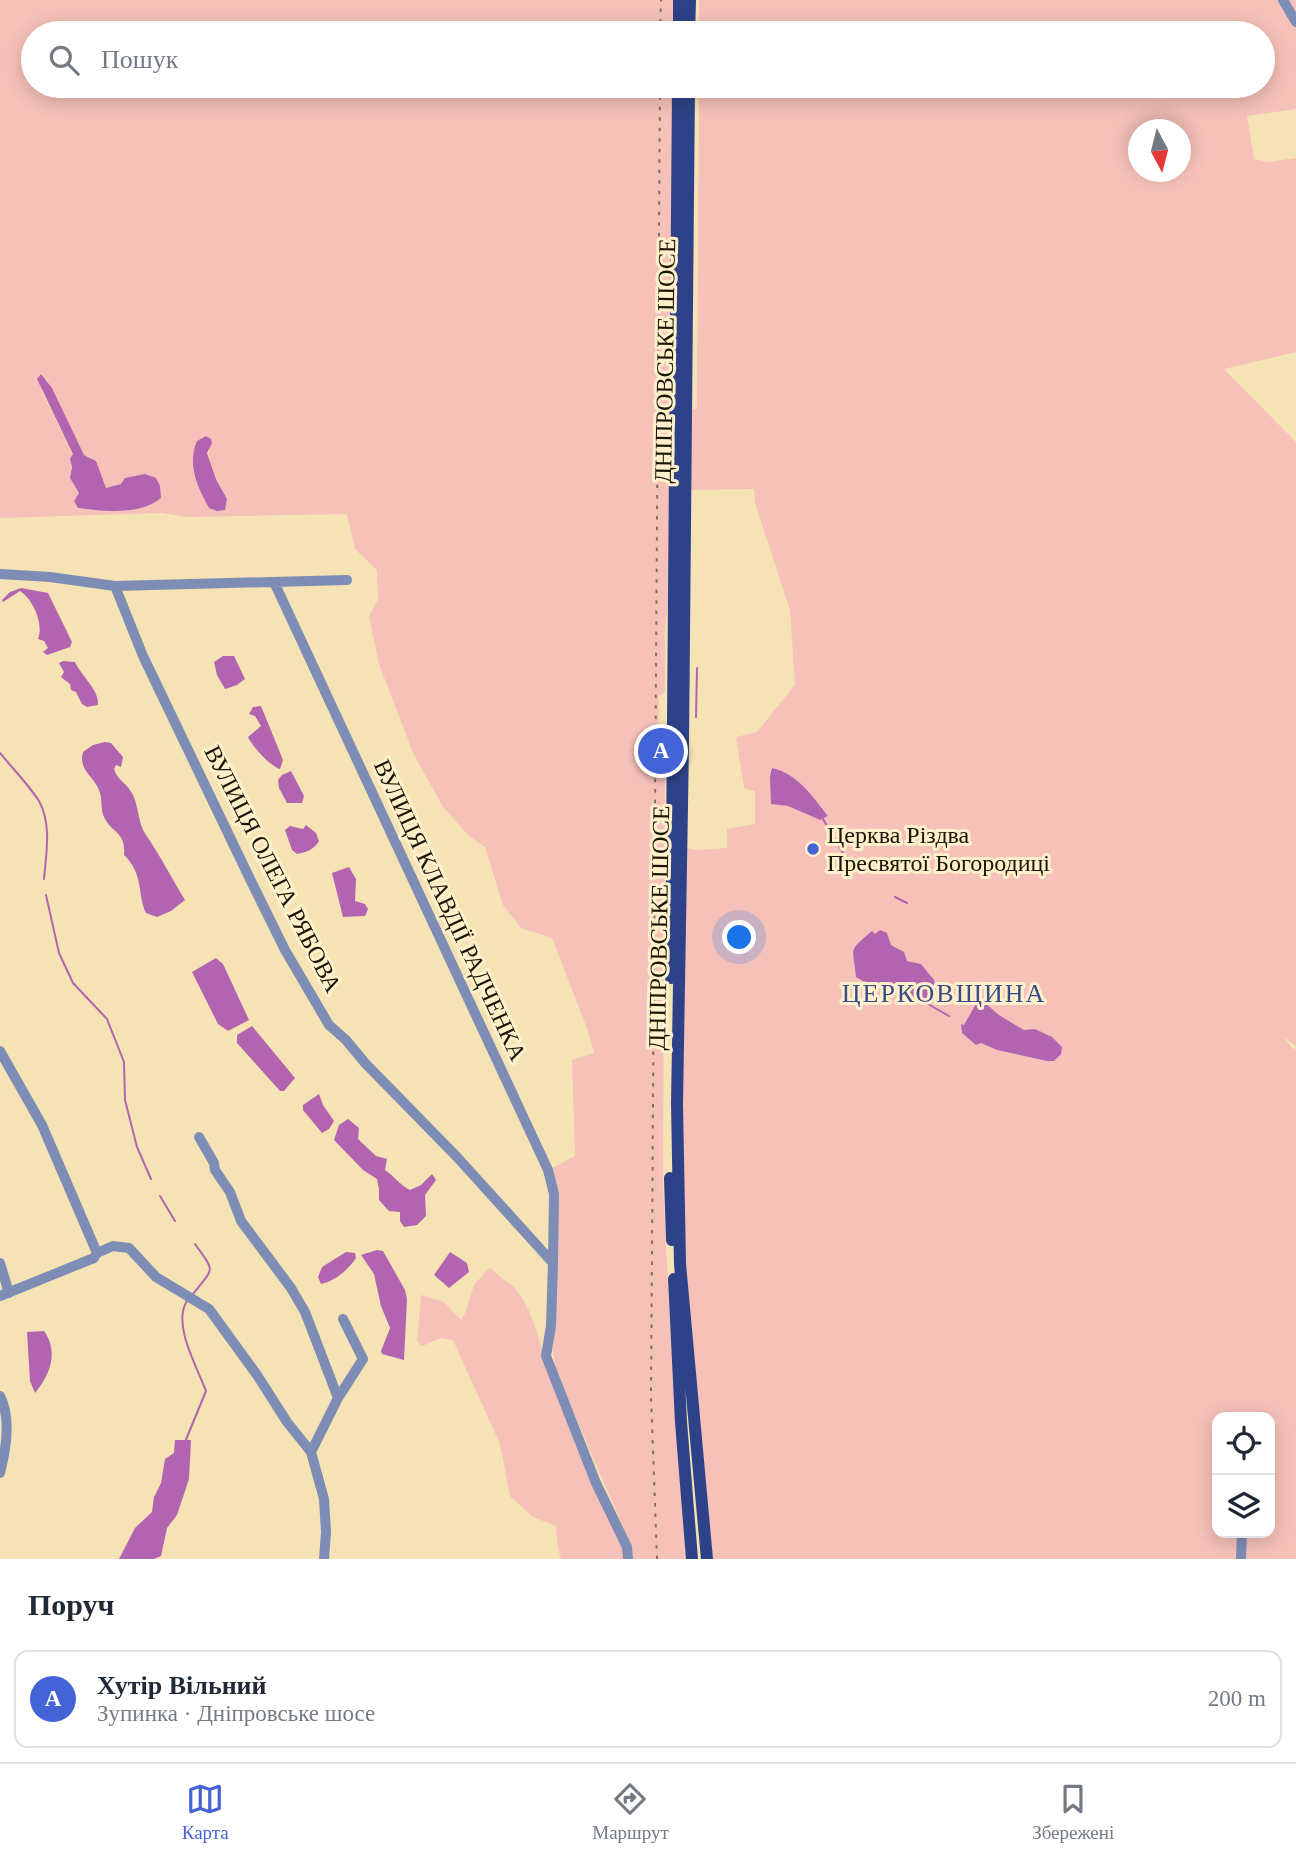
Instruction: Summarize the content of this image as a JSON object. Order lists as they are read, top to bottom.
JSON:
{
  "streets": {
    "main road": ["ДНІПРОВСЬКЕ ШОСЕ"],
    "street": ["ВУЛИЦЯ ОЛЕГА РЯБОВА", "ВУЛИЦЯ КЛАВДІЇ РАДЧЕНКА"]
  },
  "crossings": [
    ["ВУЛИЦЯ ОЛЕГА РЯБОВА", "ВУЛИЦЯ КЛАВДІЇ РАДЧЕНКА"]
  ],
  "districts": ["ЦЕРКОВЩИНА"],
  "places": ["Церква Різдва Пресвятої Богородиці"],
  "north": "bottom",
  "page": {
    "search": "Пошук",
    "pins": "A",
    "heading": "Поруч",
    "list": [
      {
        "mark": "A",
        "name": "Хутір Вільний",
        "note": "Зупинка · Дніпровське шосе",
        "value": "200 m"
      }
    ],
    "nav": ["Карта", "Маршрут", "Збережені"]
  }
}
